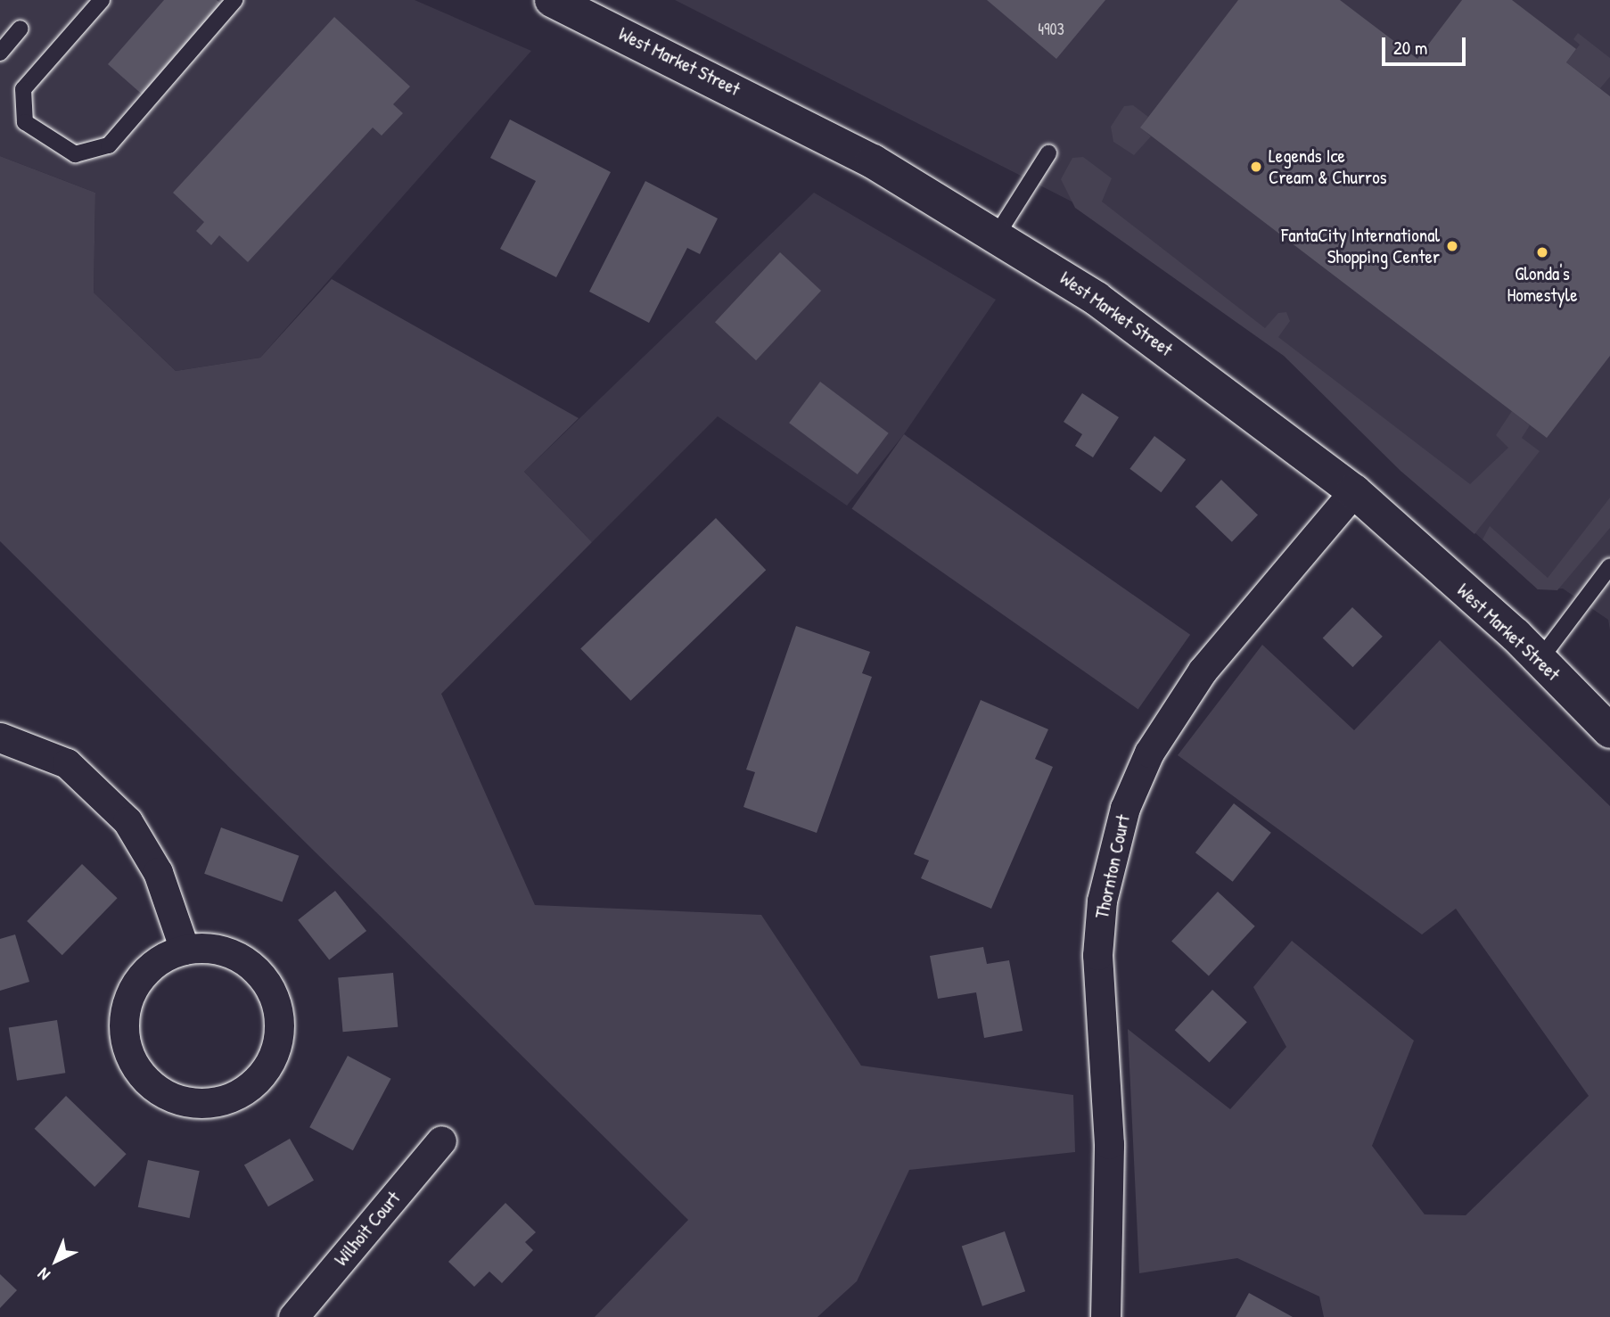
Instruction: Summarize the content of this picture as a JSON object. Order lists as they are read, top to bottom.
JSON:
{
  "streets": {
    "main road": ["West Market Street"],
    "street": ["Thornton Court", "Wilhoit Court"]
  },
  "crossings": [
    ["West Market Street", "Thornton Court"]
  ],
  "places": ["Legends Ice Cream & Churros", "FantaCity International Shopping Center", "Glonda's Homestyle"],
  "house_numbers": ["4903"],
  "scale_bar": "20 m",
  "north": "bottom left"
}
